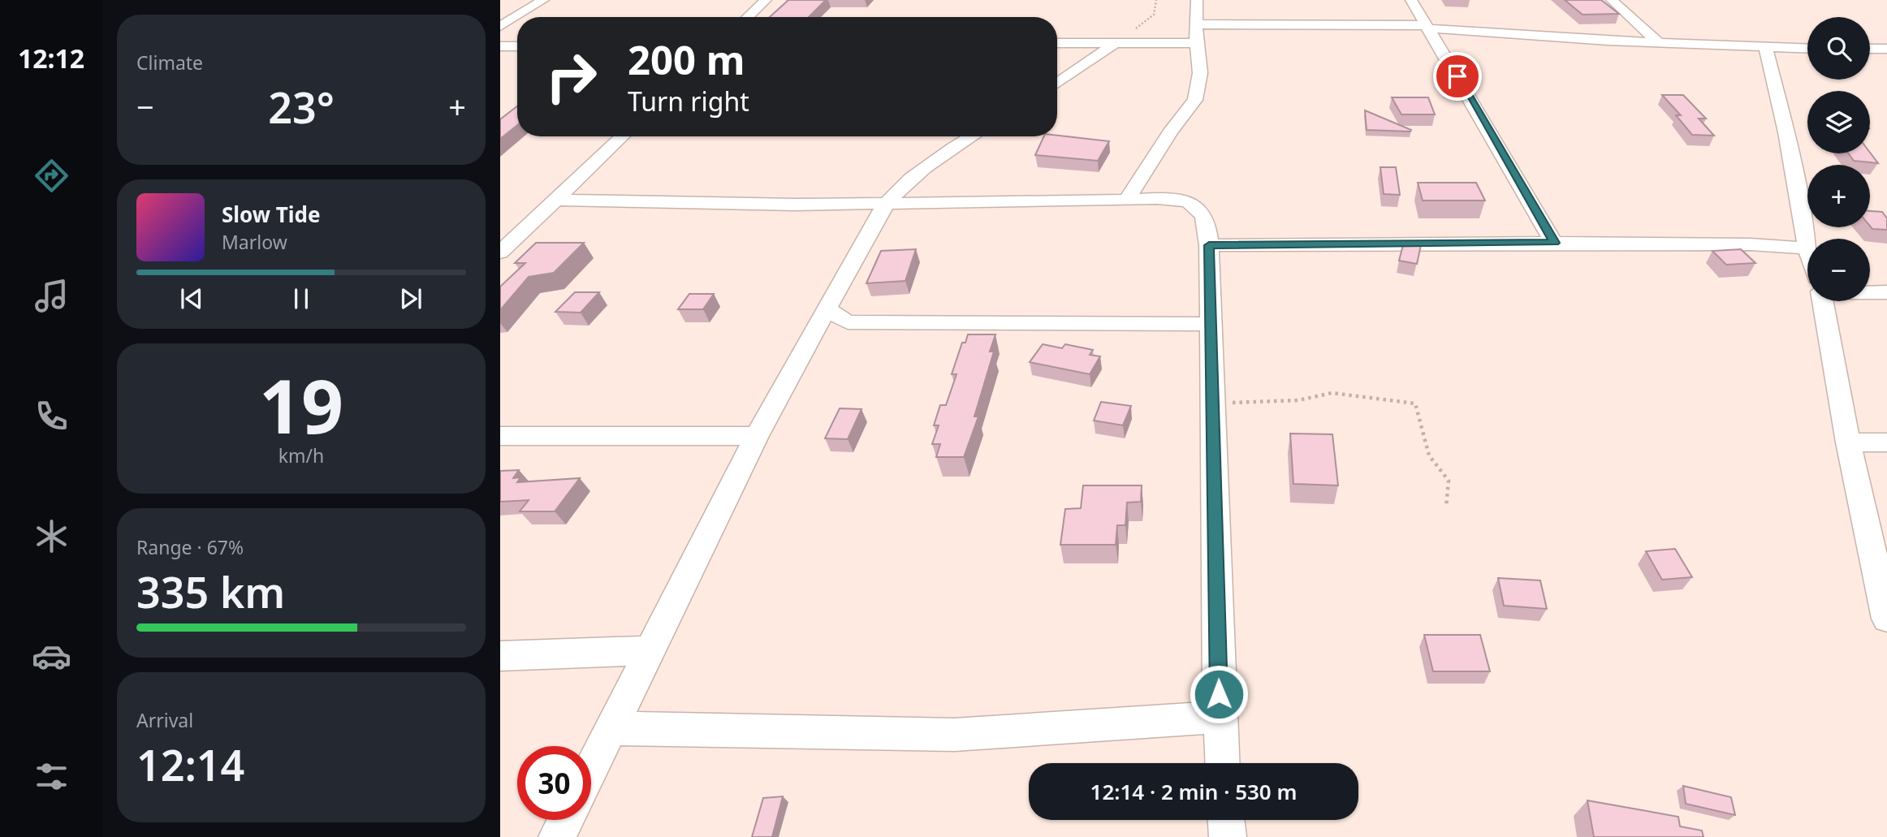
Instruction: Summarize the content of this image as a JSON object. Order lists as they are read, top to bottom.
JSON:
{
  "page": {
    "tabs": "12:12",
    "tile": [
      "Climate",
      ["19", "km/h"],
      ["Range · 67%", "335 km"],
      ["Arrival", "12:14"]
    ],
    "map_buttons": ["+", "−"],
    "turn": ["200 m", "Turn right"],
    "heat": ["−", "23°", "+"],
    "song": ["Slow Tide", "Marlow"],
    "limit": "30",
    "trip": "12:14 · 2 min · 530 m"
  }
}
